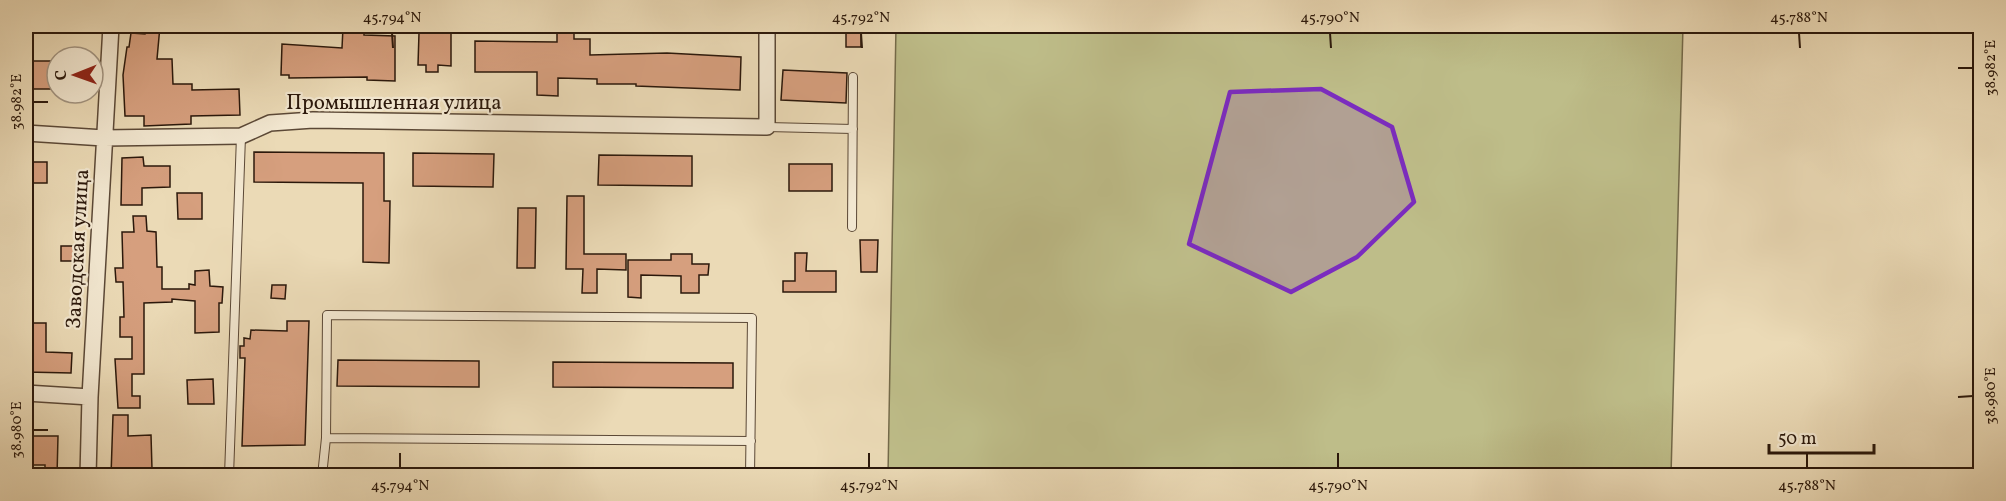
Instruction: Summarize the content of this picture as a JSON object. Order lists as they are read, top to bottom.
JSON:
{
  "streets": {
    "street": ["Промышленная улица", "Заводская улица"]
  },
  "crossings": [
    ["Промышленная улица", "Заводская улица"]
  ],
  "scale_bar": "50 m",
  "north": "left",
  "coordinates": [
    "45.794°N",
    "45.792°N",
    "45.790°N",
    "45.788°N",
    "38.982°E",
    "38.980°E"
  ]
}
